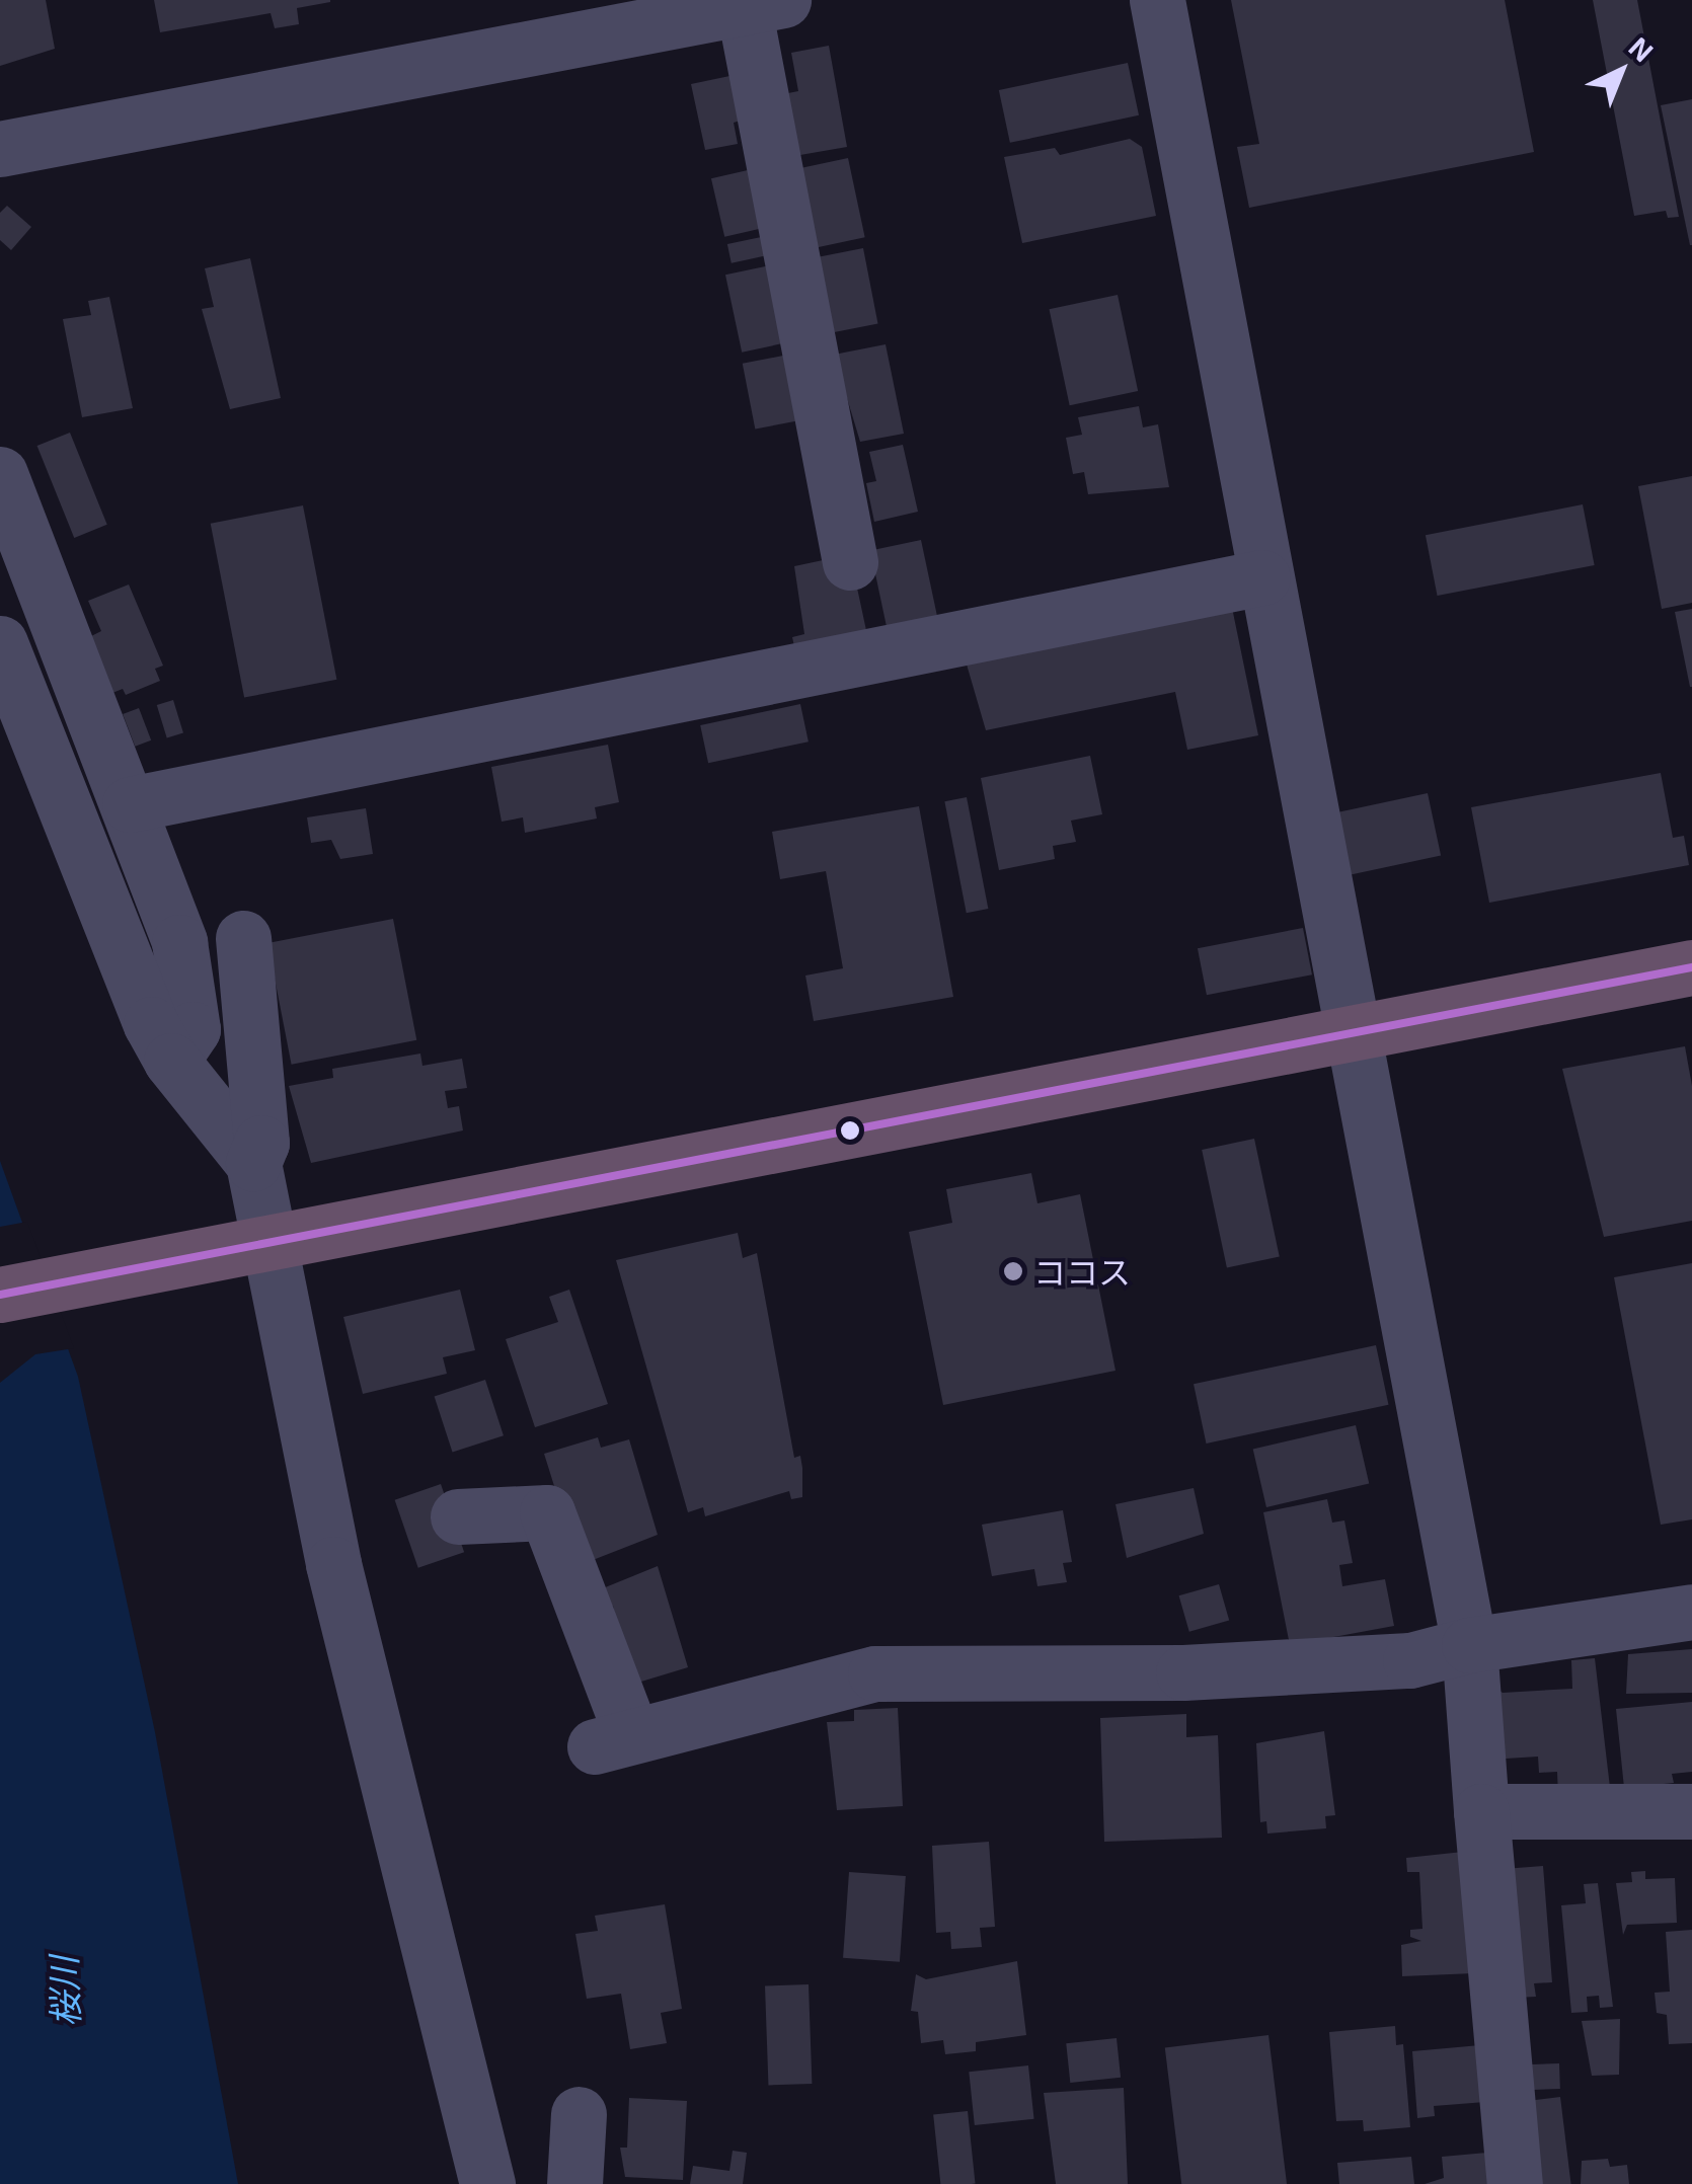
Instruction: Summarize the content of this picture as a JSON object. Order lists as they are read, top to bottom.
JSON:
{
  "water": ["桜川"],
  "places": ["ココス"],
  "north": "top right"
}
